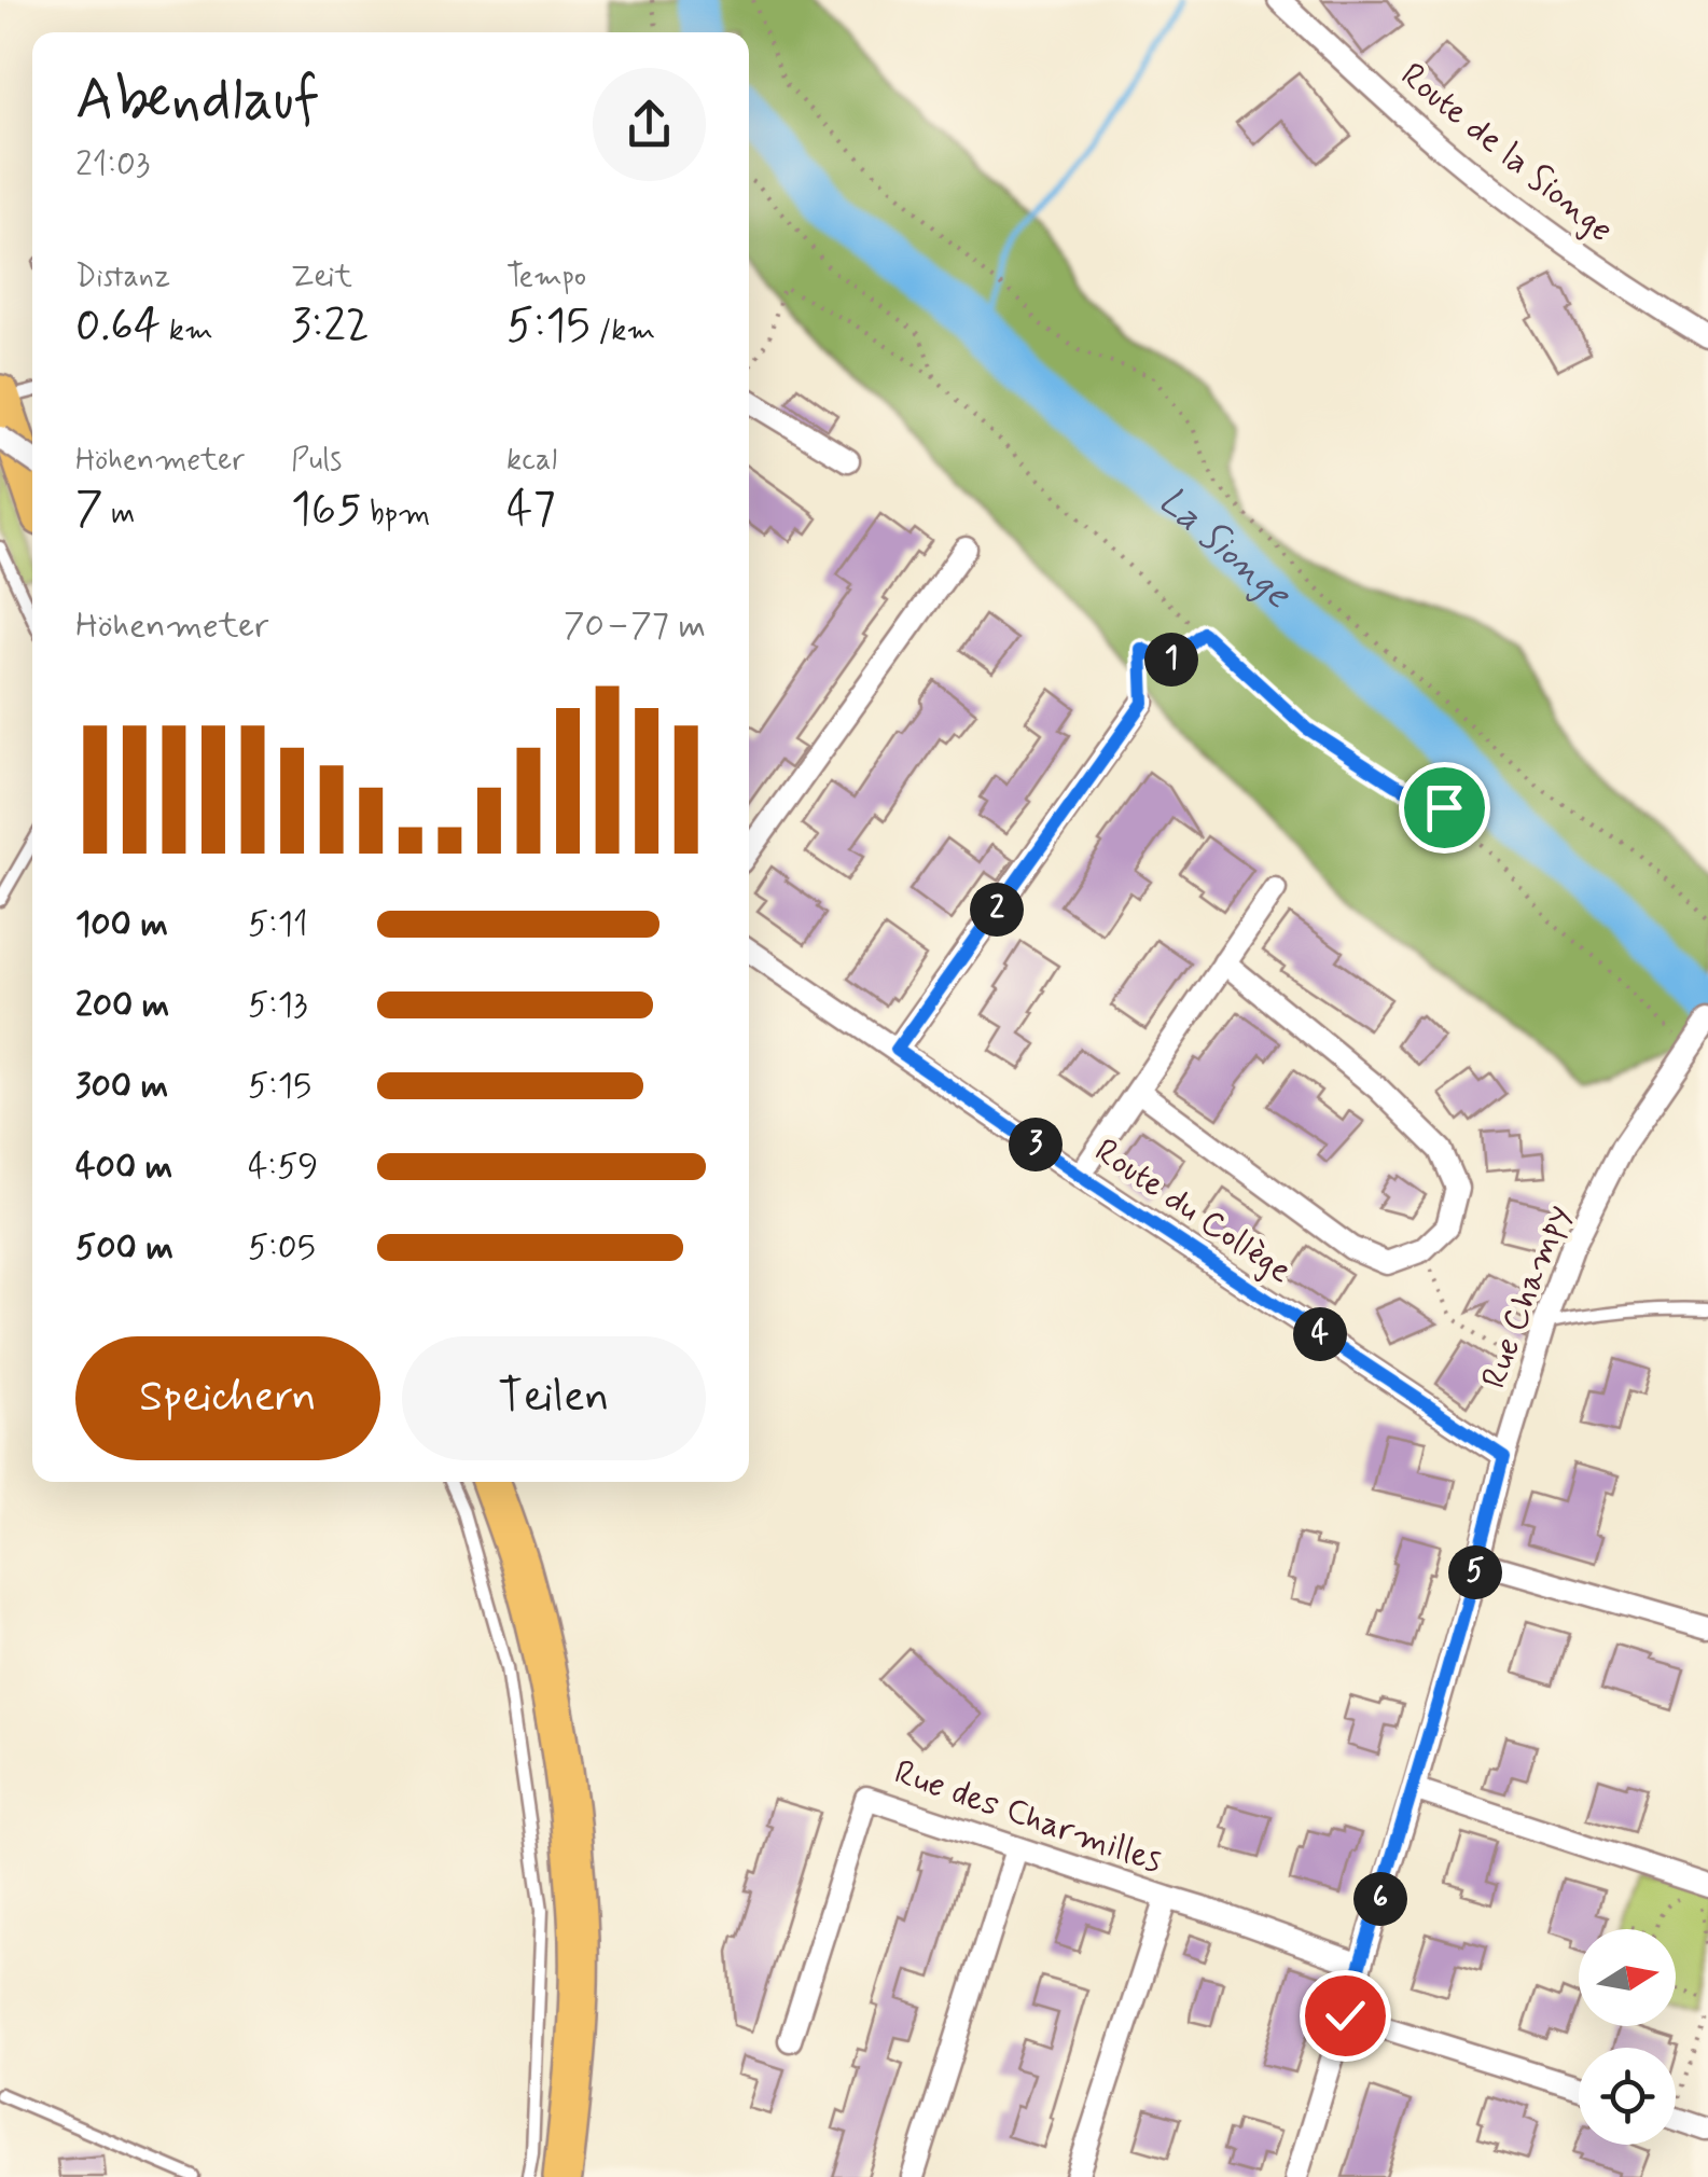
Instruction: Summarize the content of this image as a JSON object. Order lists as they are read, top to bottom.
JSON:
{
  "streets": {
    "street": [
      "Route de la Sionge",
      "Route du Collège",
      "Rue Champy",
      "Rue des Charmilles"
    ]
  },
  "crossings": [
    ["Route du Collège", "Rue Champy"],
    ["Rue Champy", "Rue des Charmilles"]
  ],
  "water": ["La Sionge"],
  "north": "right",
  "page": {
    "heading": ["Abendlauf", "21:03"],
    "stats": [
      ["Distanz", "0.64 km"],
      ["Zeit", "3:22"],
      ["Tempo", "5:15 /km"],
      ["Höhenmeter", "7 m"],
      ["Puls", "165 bpm"],
      ["kcal", "47"]
    ],
    "chart": ["Höhenmeter", "70–77 m"],
    "pins": [
      "1",
      "2",
      "3",
      "4",
      "5",
      "6"
    ],
    "list": [
      {
        "name": "100 m",
        "note": "5:11"
      },
      {
        "name": "200 m",
        "note": "5:13"
      },
      {
        "name": "300 m",
        "note": "5:15"
      },
      {
        "name": "400 m",
        "note": "4:59"
      },
      {
        "name": "500 m",
        "note": "5:05"
      }
    ],
    "buttons": ["Speichern", "Teilen"]
  }
}
